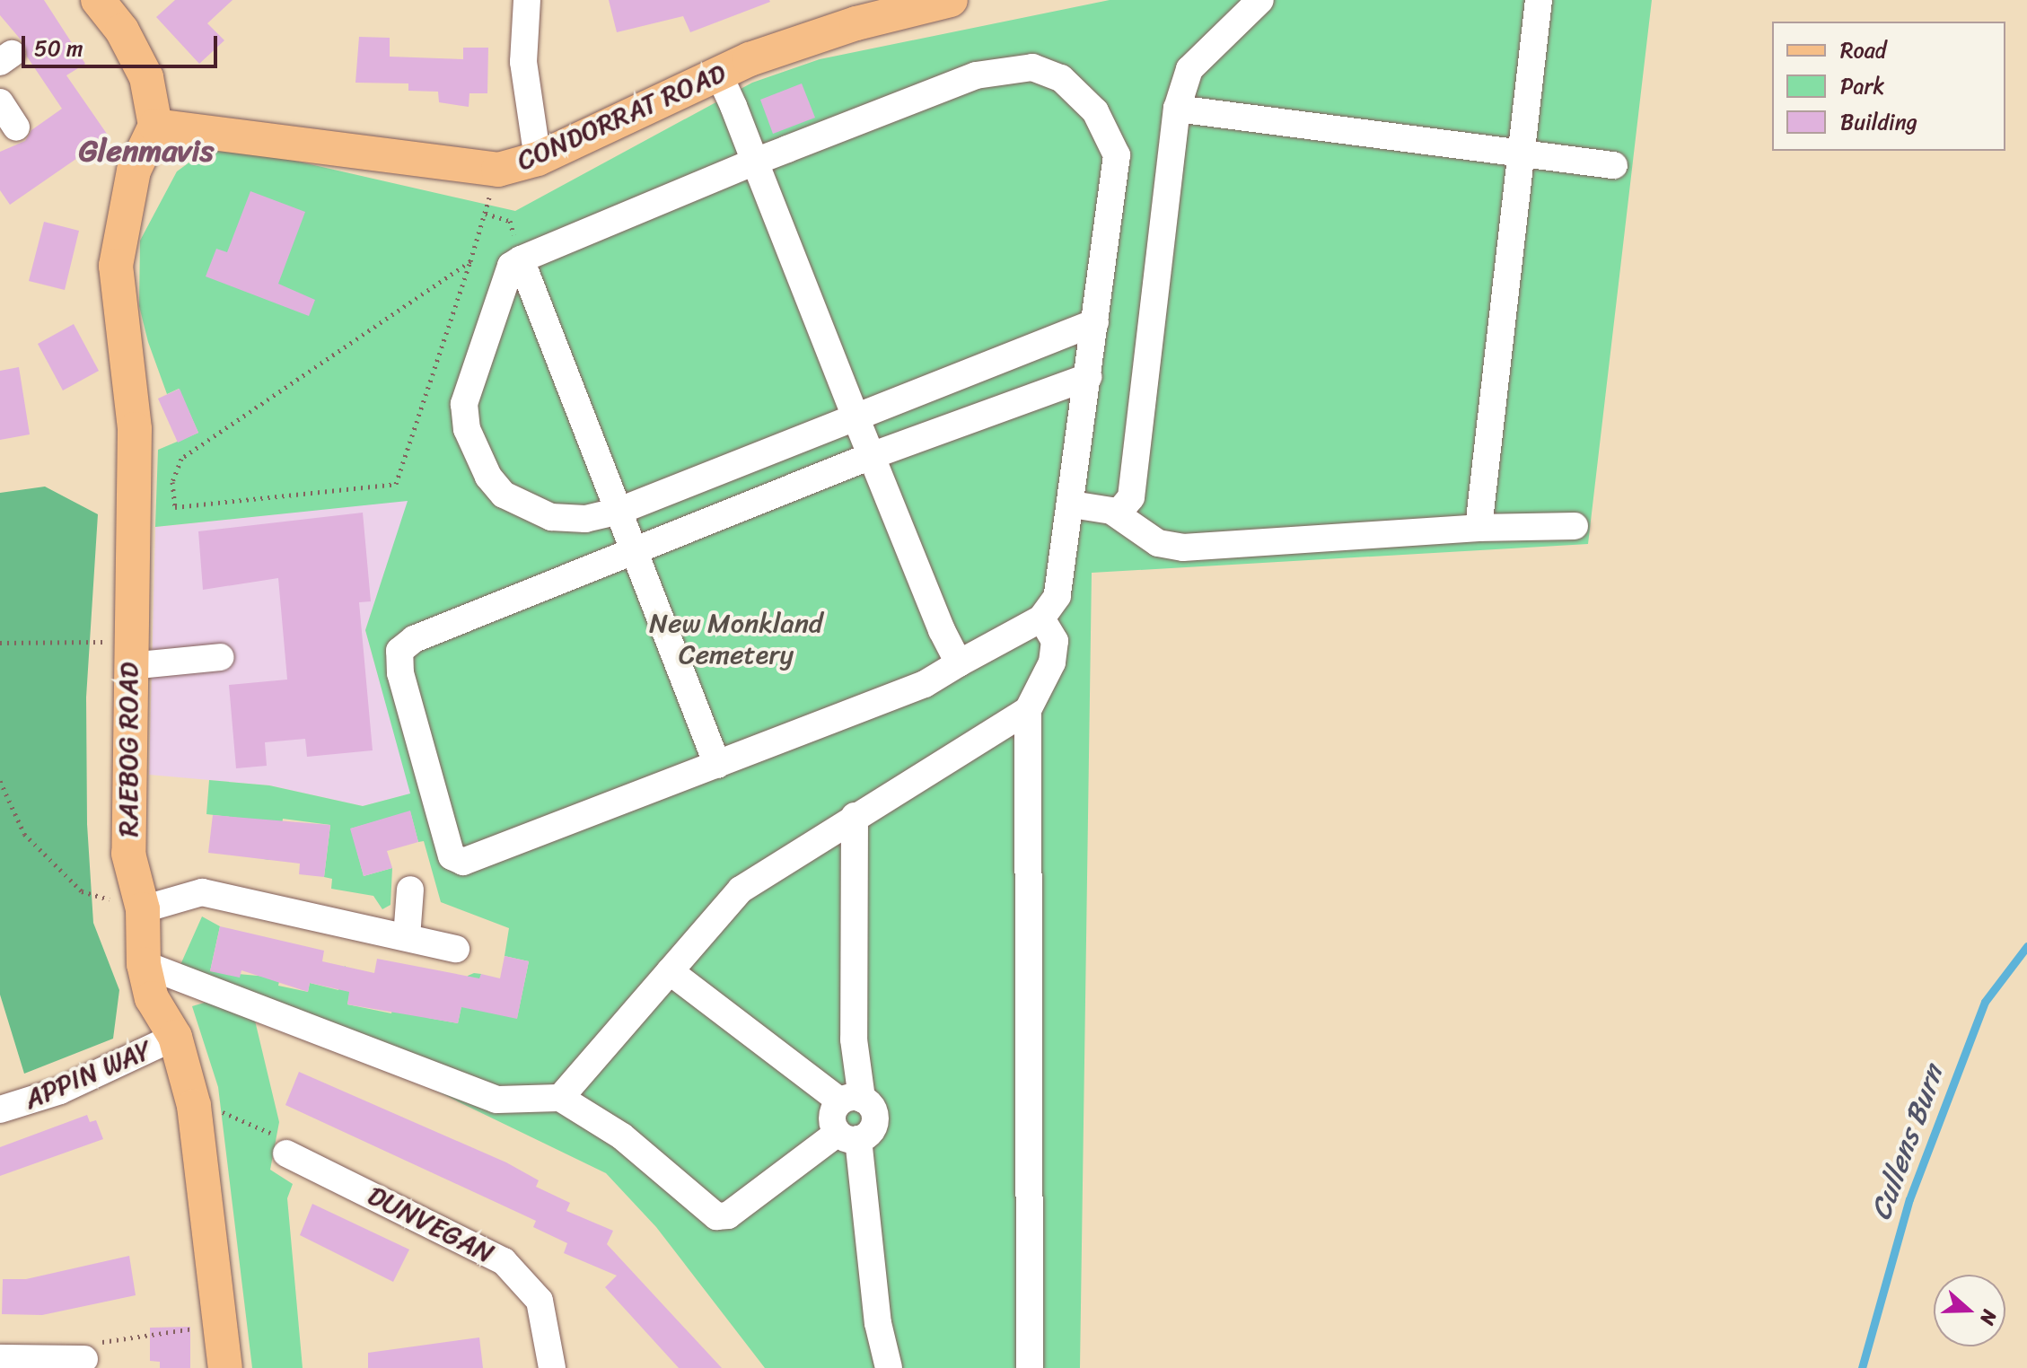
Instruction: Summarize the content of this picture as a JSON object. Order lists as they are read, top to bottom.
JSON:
{
  "streets": {
    "main road": ["CONDORRAT ROAD", "RAEBOG ROAD"],
    "street": ["APPIN WAY", "DUNVEGAN"]
  },
  "crossings": [
    ["CONDORRAT ROAD", "RAEBOG ROAD"],
    ["RAEBOG ROAD", "APPIN WAY"]
  ],
  "districts": ["Glenmavis"],
  "water": ["Cullens Burn"],
  "parks": ["New Monkland Cemetery"],
  "legend": ["Road", "Park", "Building"],
  "scale_bar": "50 m",
  "north": "right"
}
